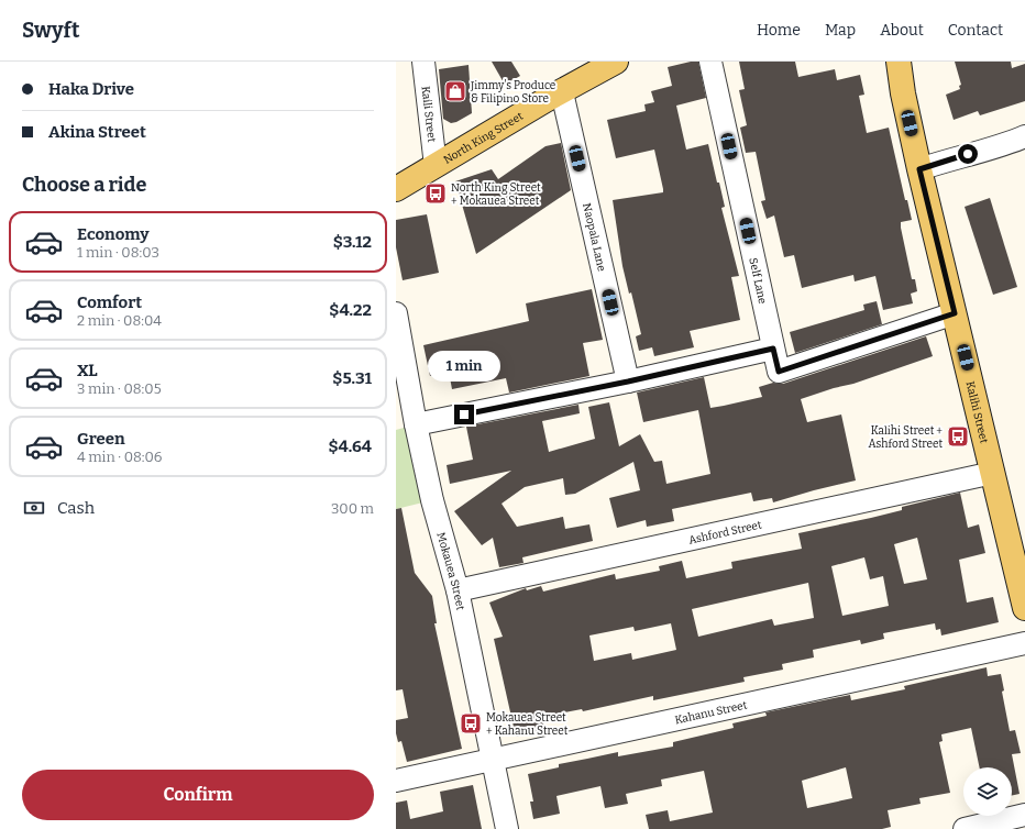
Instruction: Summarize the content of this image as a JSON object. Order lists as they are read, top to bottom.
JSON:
{
  "streets": {
    "main road": ["North King Street", "Kalihi Street"],
    "street": [
      "Kaili Street",
      "Naopala Lane",
      "Self Lane",
      "Ashford Street",
      "Mokauea Street",
      "Kahanu Street"
    ]
  },
  "crossings": [
    ["Kaili Street", "North King Street"],
    ["North King Street", "Naopala Lane"],
    ["Self Lane", "Kalihi Street"],
    ["Kalihi Street", "Ashford Street"],
    ["Ashford Street", "Mokauea Street"],
    ["Mokauea Street", "Kahanu Street"]
  ],
  "places": {
    "shop": ["Jimmy's Produce & Filipino Store"],
    "bus stop": ["North King Street + Mokauea Street", "Kalihi Street + Ashford Street", "Mokauea Street + Kahanu Street"]
  },
  "page": {
    "header": "Swyft",
    "nav": [
      "Home",
      "Map",
      "About",
      "Contact"
    ],
    "banner": ["Haka Drive", "Akina Street"],
    "heading": "Choose a ride",
    "list": [
      {
        "name": "Economy",
        "note": "1 min · 08:03",
        "value": "$3.12"
      },
      {
        "name": "Comfort",
        "note": "2 min · 08:04",
        "value": "$4.22"
      },
      {
        "name": "XL",
        "note": "3 min · 08:05",
        "value": "$5.31"
      },
      {
        "name": "Green",
        "note": "4 min · 08:06",
        "value": "$4.64"
      }
    ],
    "bubble": "1 min",
    "pay": ["Cash", "300 m"],
    "buttons": "Confirm"
  }
}
